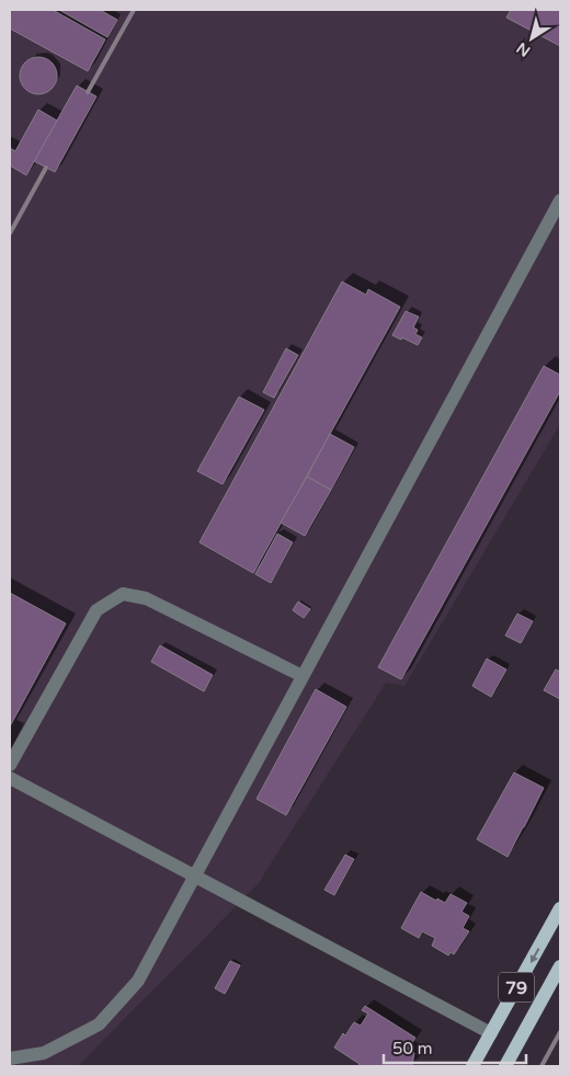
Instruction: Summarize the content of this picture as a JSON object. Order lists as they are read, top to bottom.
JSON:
{
  "streets": {
    "main road": ["79"]
  },
  "scale_bar": "50 m",
  "north": "bottom left"
}
